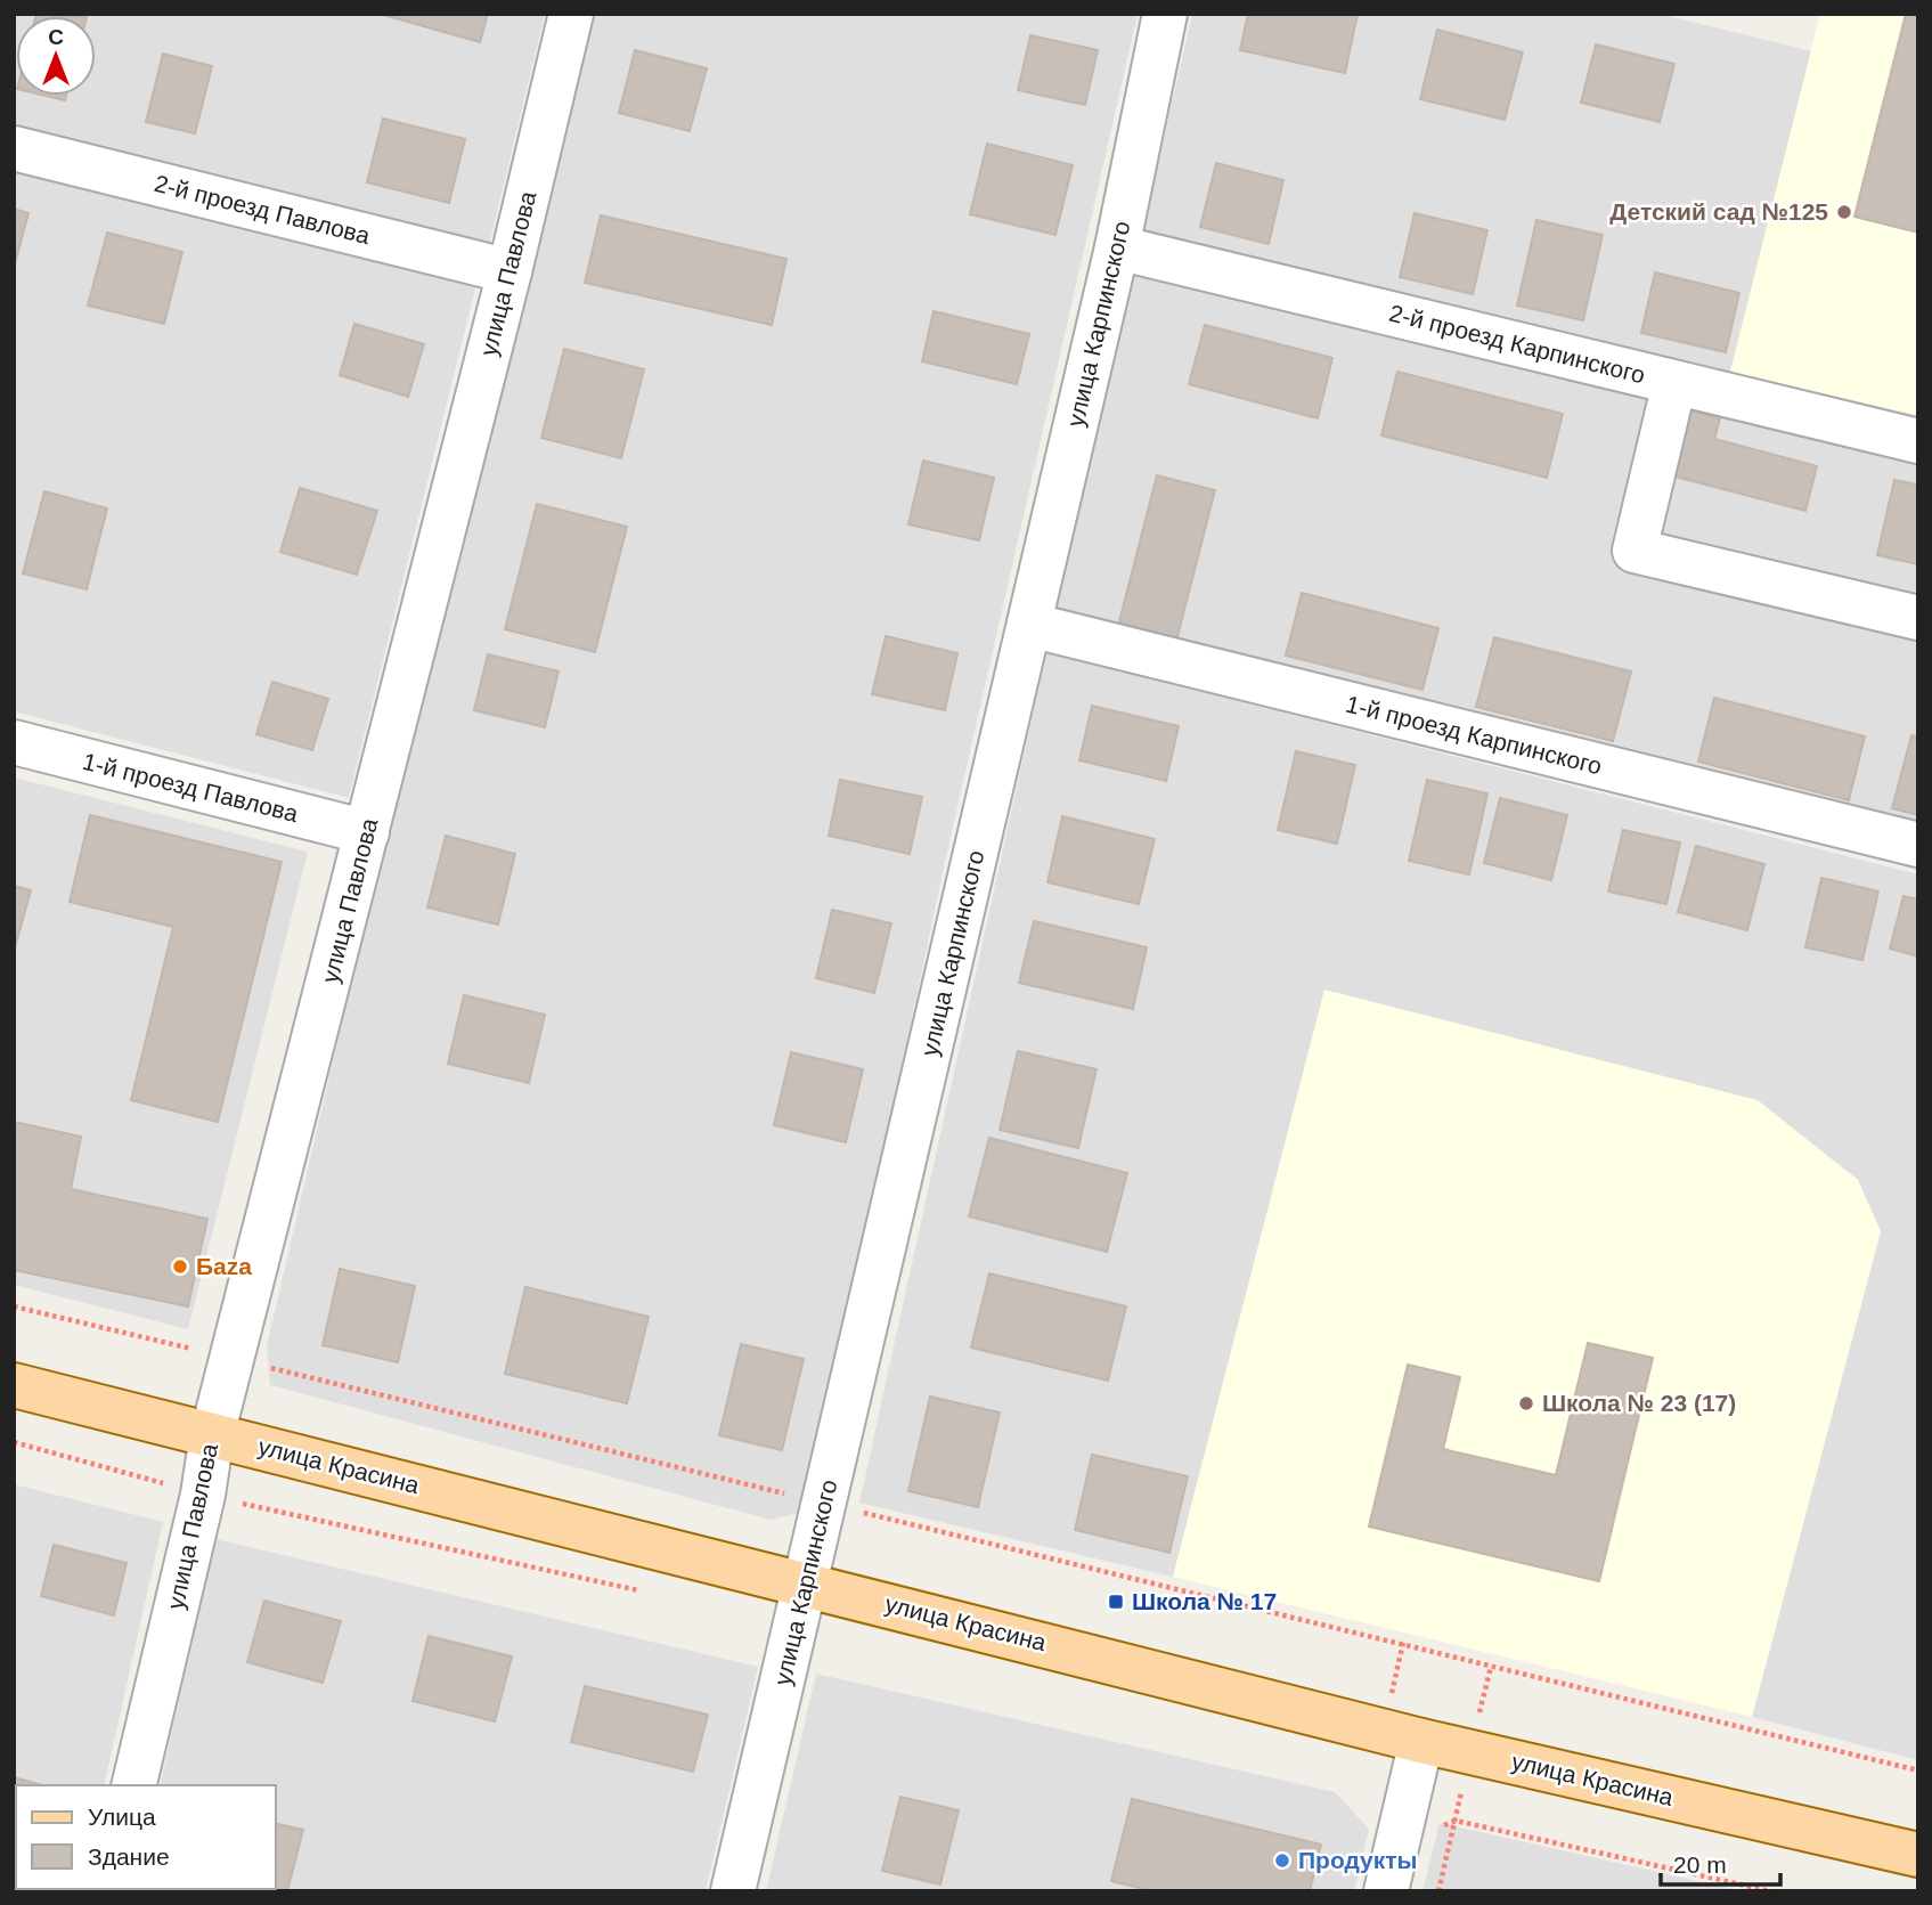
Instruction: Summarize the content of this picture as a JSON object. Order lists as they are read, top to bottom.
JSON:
{
  "streets": {
    "main road": ["улица Красина"],
    "street": [
      "2-й проезд Павлова",
      "улица Павлова",
      "улица Карпинского",
      "2-й проезд Карпинского",
      "1-й проезд Карпинского",
      "1-й проезд Павлова"
    ]
  },
  "crossings": [
    ["2-й проезд Павлова", "улица Павлова"],
    ["улица Павлова", "1-й проезд Павлова"],
    ["улица Павлова", "улица Красина"],
    ["улица Карпинского", "2-й проезд Карпинского"],
    ["улица Карпинского", "1-й проезд Карпинского"],
    ["улица Карпинского", "улица Красина"]
  ],
  "places": {
    "other": [
      "Детский сад №125",
      "Баza",
      "Школа № 23 (17)",
      "Продукты"
    ],
    "transit": ["Школа № 17"]
  },
  "legend": ["Улица", "Здание"],
  "scale_bar": "20 m",
  "north": "top"
}
